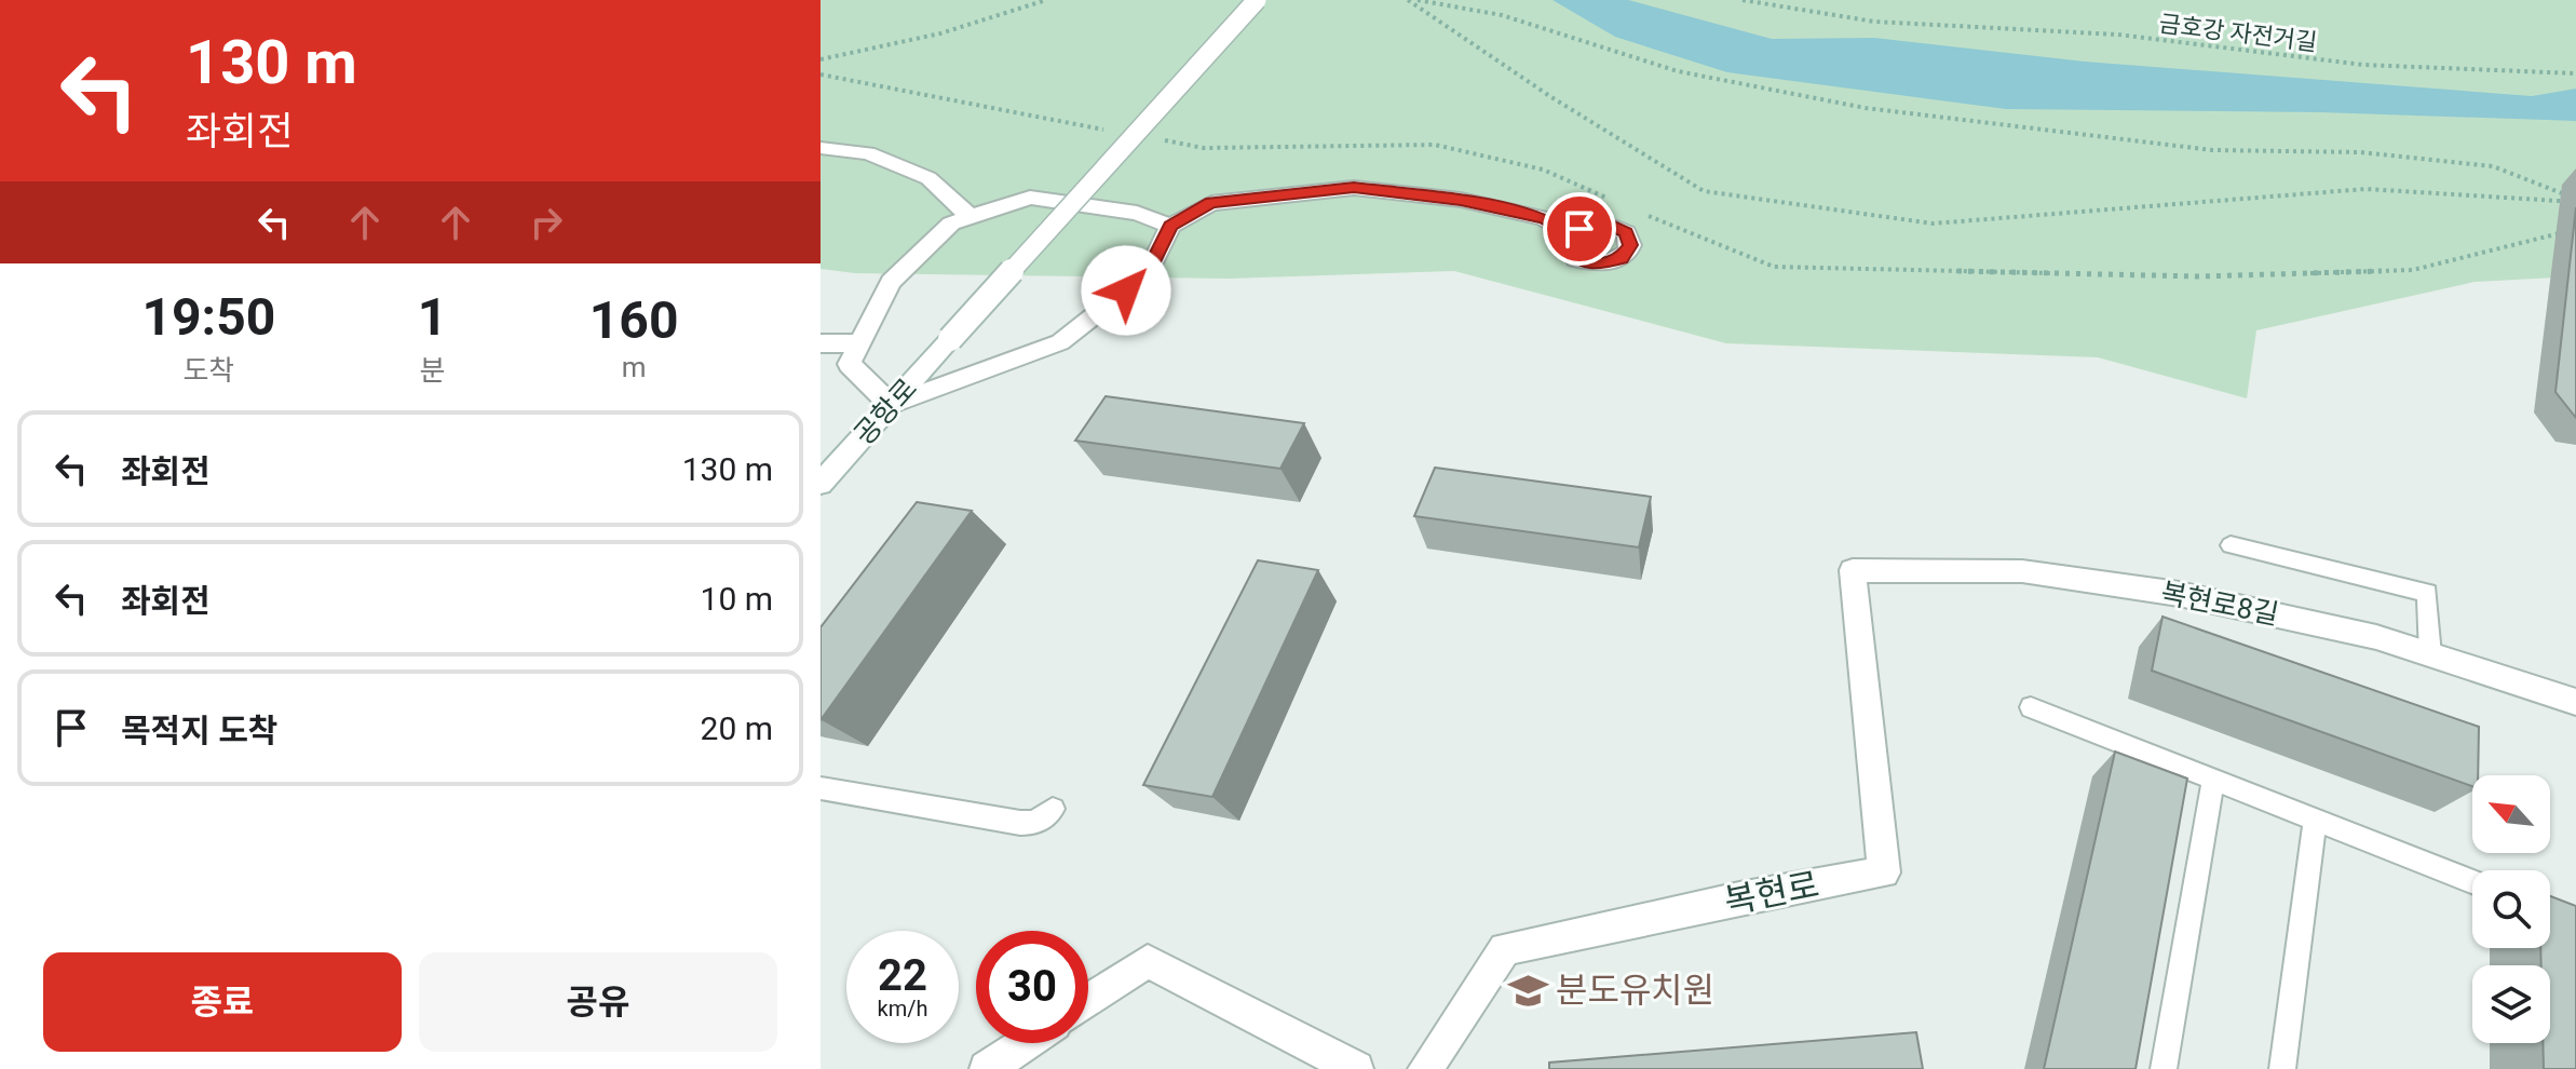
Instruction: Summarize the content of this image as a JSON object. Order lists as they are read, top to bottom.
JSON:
{
  "streets": {
    "street": ["공항로", "복현로8길", "복현로"],
    "path": ["금호강 자전거길"]
  },
  "crossings": [
    ["복현로8길", "복현로"]
  ],
  "places": {
    "school or university": ["분도유치원"]
  },
  "north": "top left",
  "page": {
    "turn": ["130 m", "좌회전"],
    "eta": [
      "19:50",
      "도착",
      "1",
      "분",
      "160",
      "m"
    ],
    "list": [
      {
        "name": "좌회전",
        "value": "130 m"
      },
      {
        "name": "좌회전",
        "value": "10 m"
      },
      {
        "name": "목적지 도착",
        "value": "20 m"
      }
    ],
    "speed": "22 km/h",
    "limit": "30",
    "buttons": ["종료", "공유"]
  }
}
